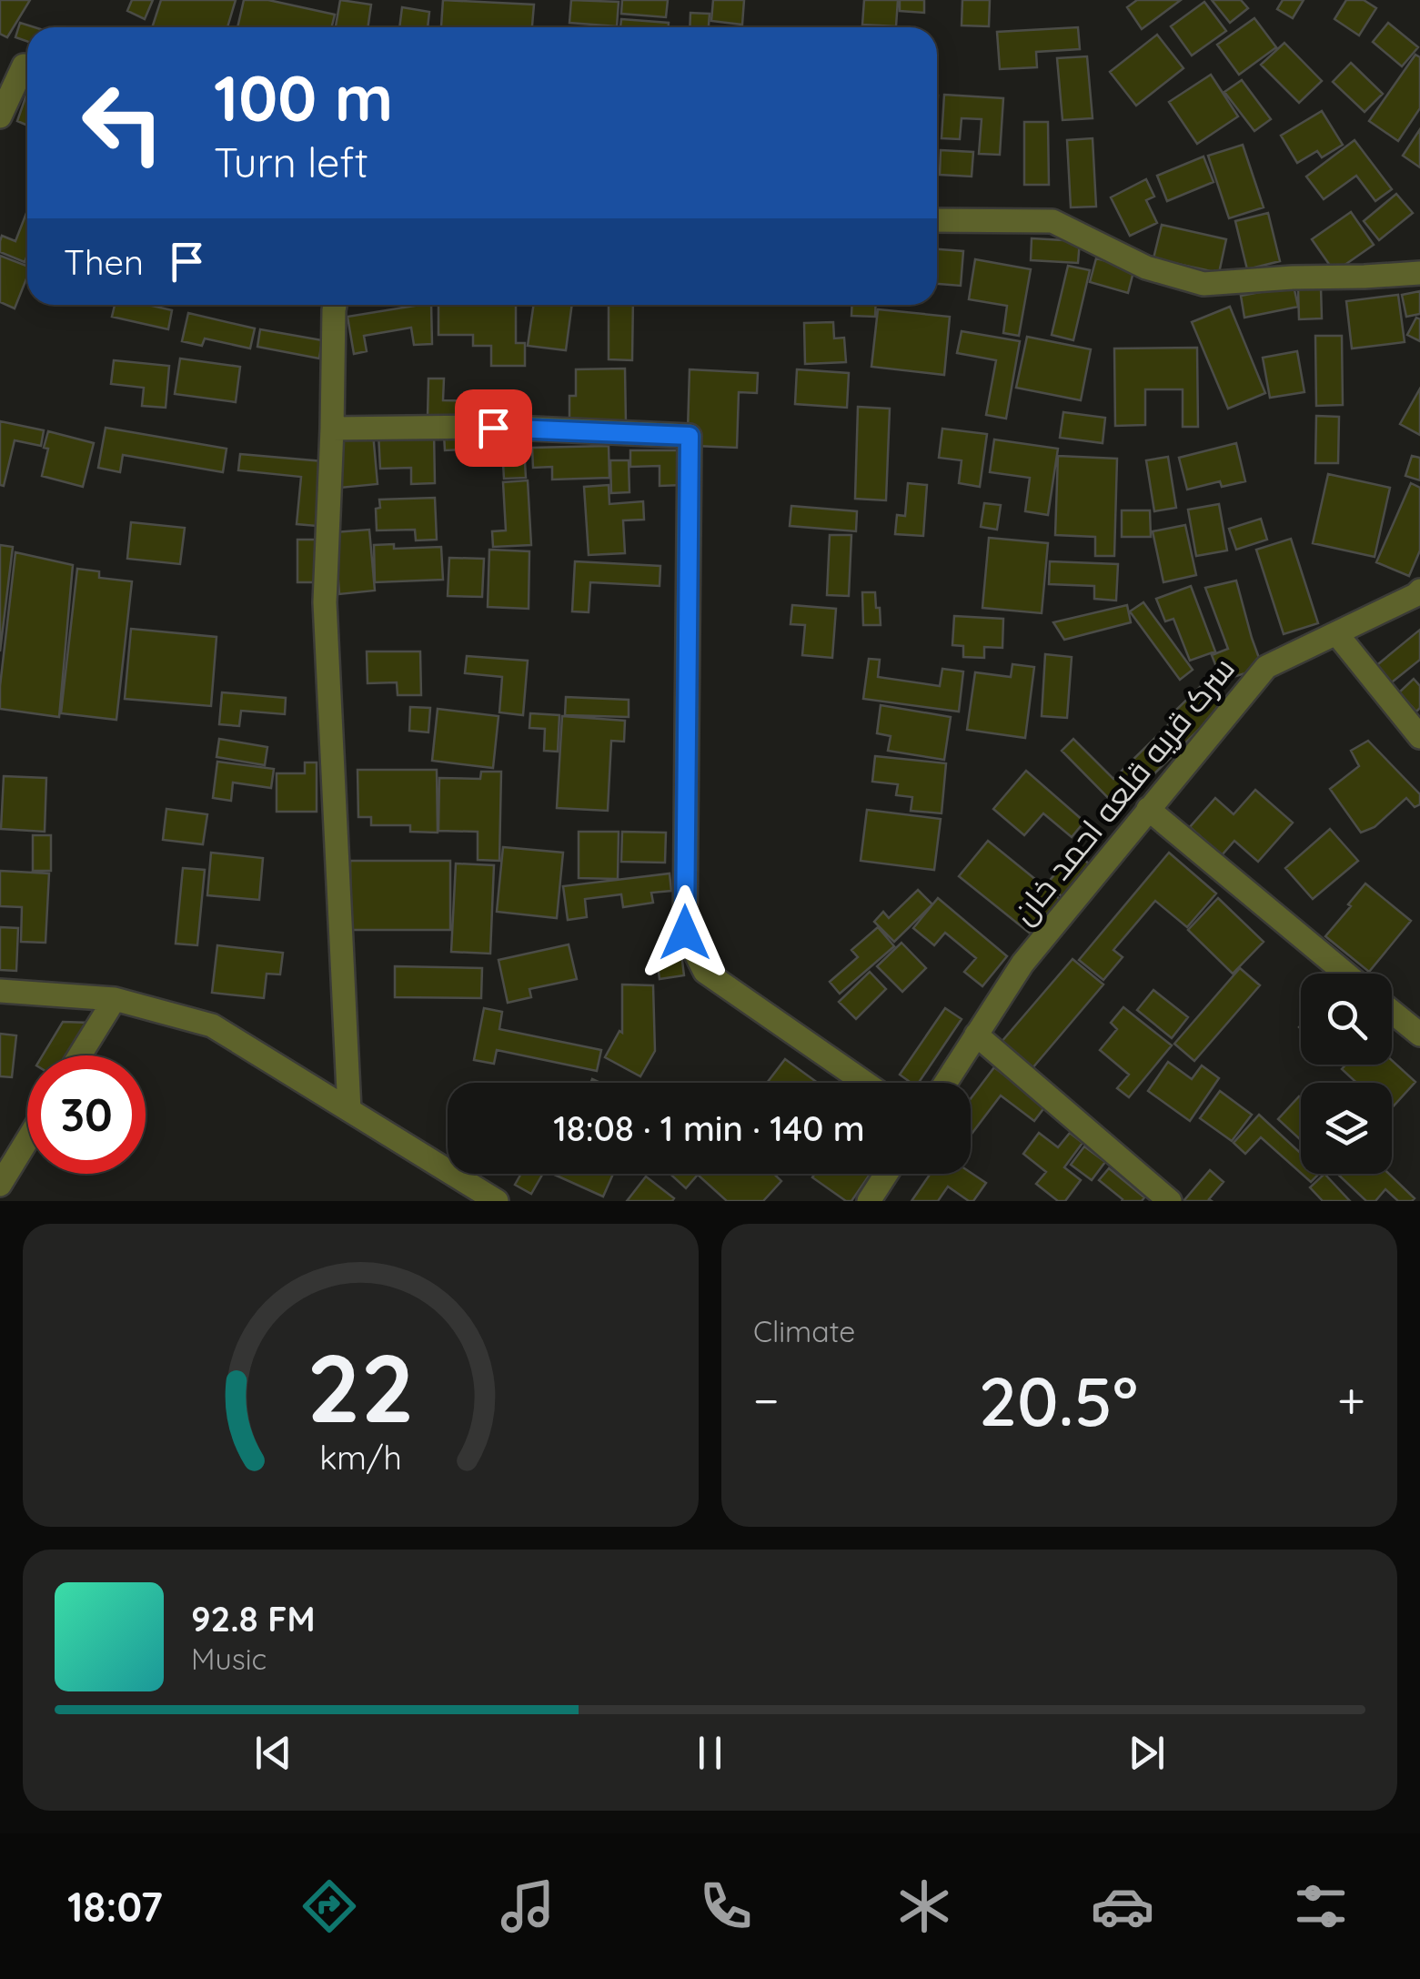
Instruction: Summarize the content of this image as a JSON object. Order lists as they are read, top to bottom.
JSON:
{
  "streets": {
    "street": ["سرک قریه قلعه احمد خان"]
  },
  "page": {
    "turn": ["100 m", "Turn left"],
    "then": "Then",
    "limit": "30",
    "trip": "18:08 · 1 min · 140 m",
    "tile": "Climate",
    "heat": ["−", "20.5°", "+"],
    "song": ["92.8 FM", "Music"],
    "tabs": "18:07",
    "gauge": ["22", "km/h"]
  }
}
